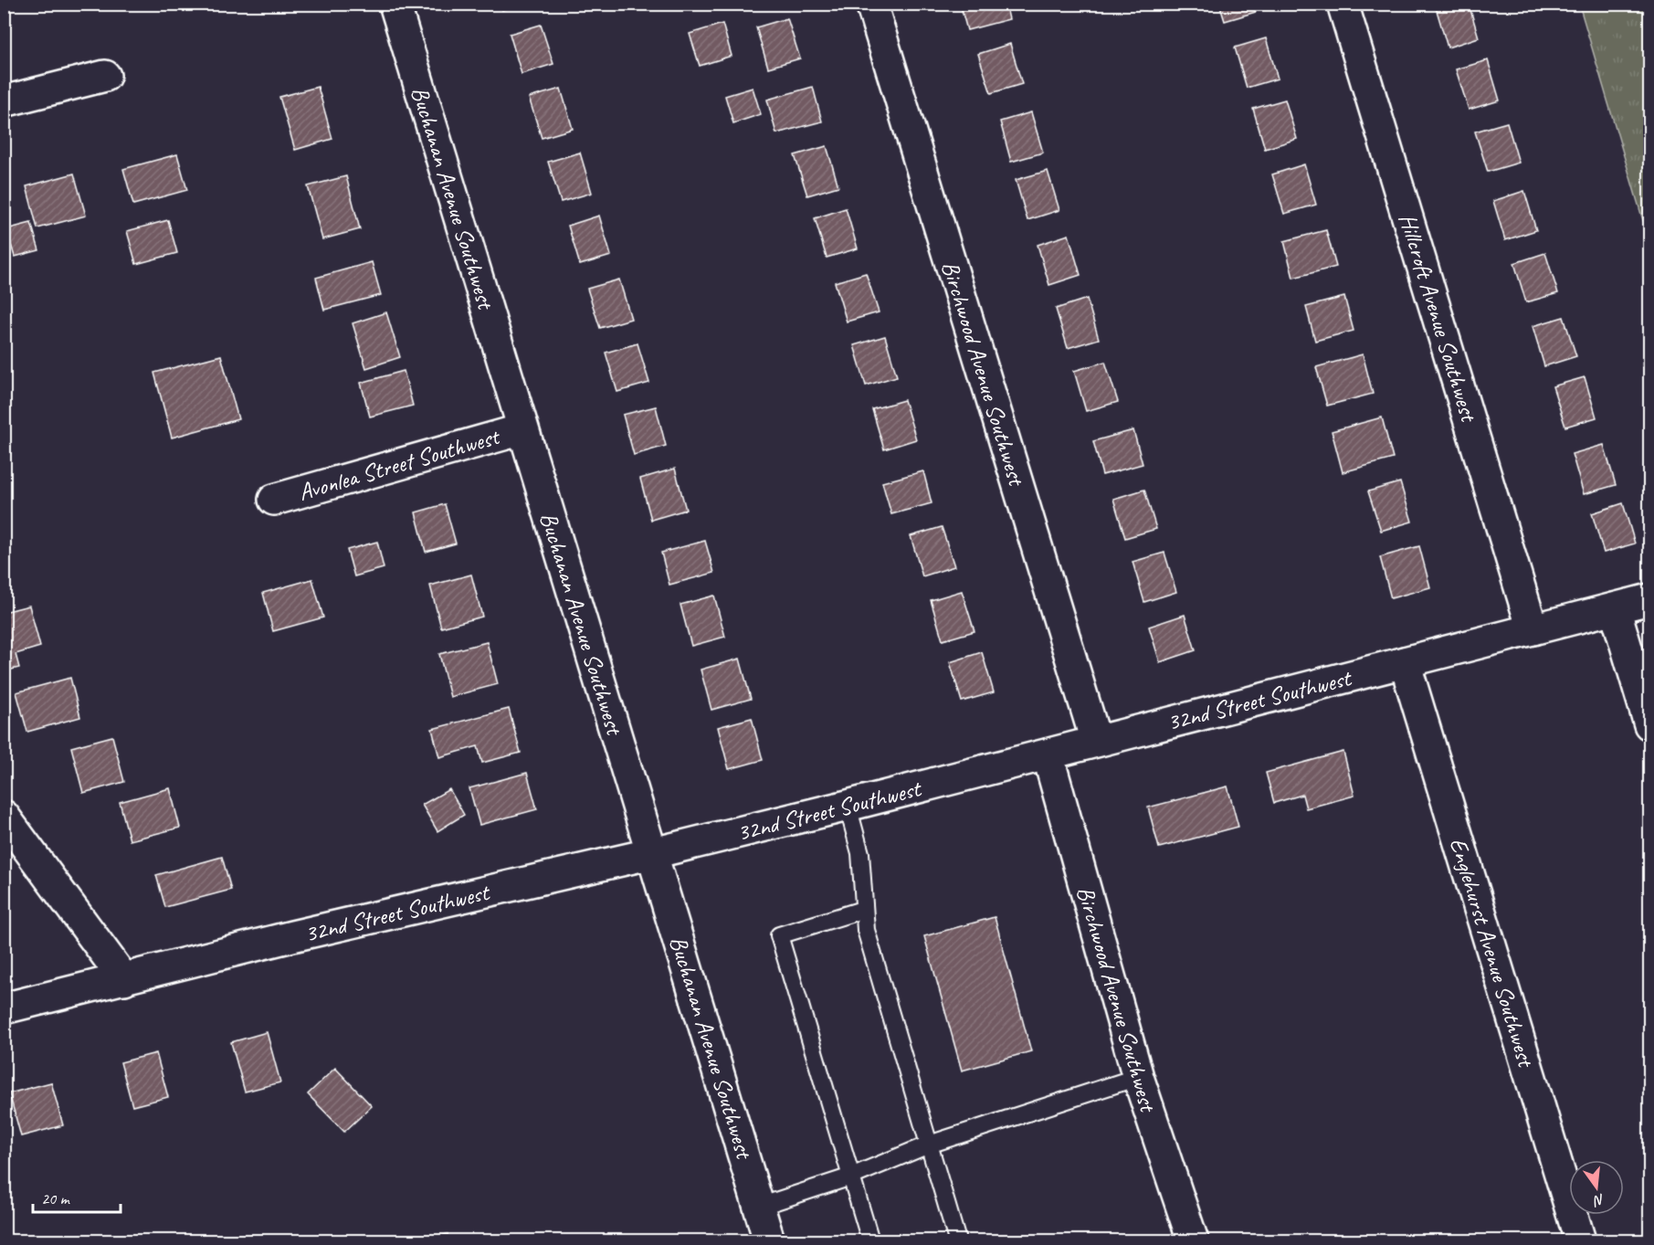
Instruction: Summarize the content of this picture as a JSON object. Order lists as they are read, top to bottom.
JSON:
{
  "streets": {
    "street": [
      "Buchanan Avenue Southwest",
      "Hillcroft Avenue Southwest",
      "Birchwood Avenue Southwest",
      "Avonlea Street Southwest",
      "32nd Street Southwest",
      "Englehurst Avenue Southwest"
    ]
  },
  "crossings": [
    ["Buchanan Avenue Southwest", "Avonlea Street Southwest"],
    ["Buchanan Avenue Southwest", "32nd Street Southwest"],
    ["Hillcroft Avenue Southwest", "32nd Street Southwest"],
    ["Birchwood Avenue Southwest", "32nd Street Southwest"],
    ["32nd Street Southwest", "Englehurst Avenue Southwest"]
  ],
  "scale_bar": "20 m",
  "north": "bottom"
}
